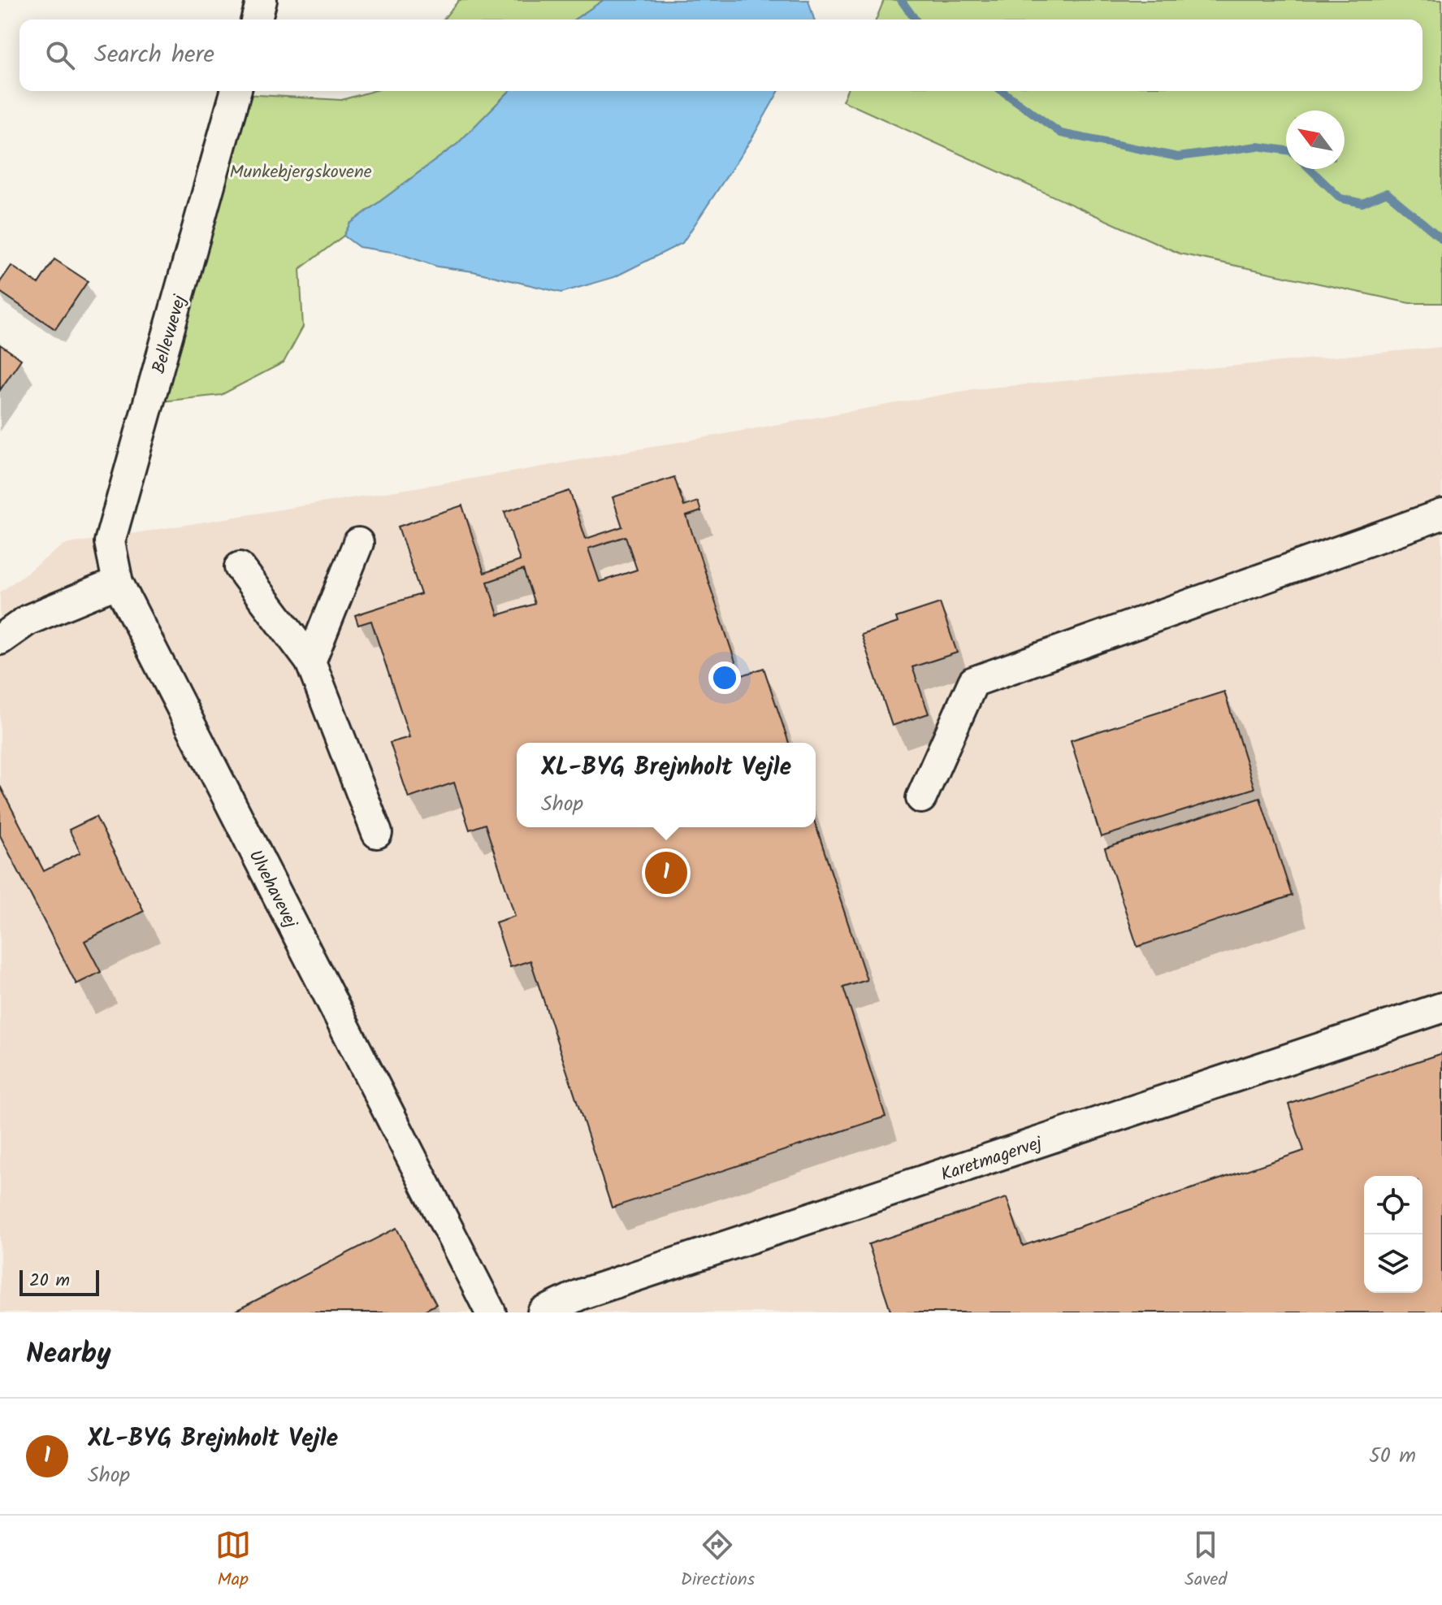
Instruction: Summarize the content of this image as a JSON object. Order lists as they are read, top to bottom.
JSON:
{
  "streets": {
    "street": ["Bellevuevej", "Ulvehavevej", "Karetmagervej"]
  },
  "crossings": [
    ["Bellevuevej", "Ulvehavevej"]
  ],
  "parks": ["Munkebjergskovene"],
  "scale_bar": "20 m",
  "north": "top left",
  "page": {
    "search": "Search here",
    "popup": ["XL-BYG Brejnholt Vejle", "Shop"],
    "pins": "1",
    "scale": "20 m",
    "heading": "Nearby",
    "list": [
      {
        "mark": "1",
        "name": "XL-BYG Brejnholt Vejle",
        "note": "Shop",
        "value": "50 m"
      }
    ],
    "nav": ["Map", "Directions", "Saved"]
  }
}
